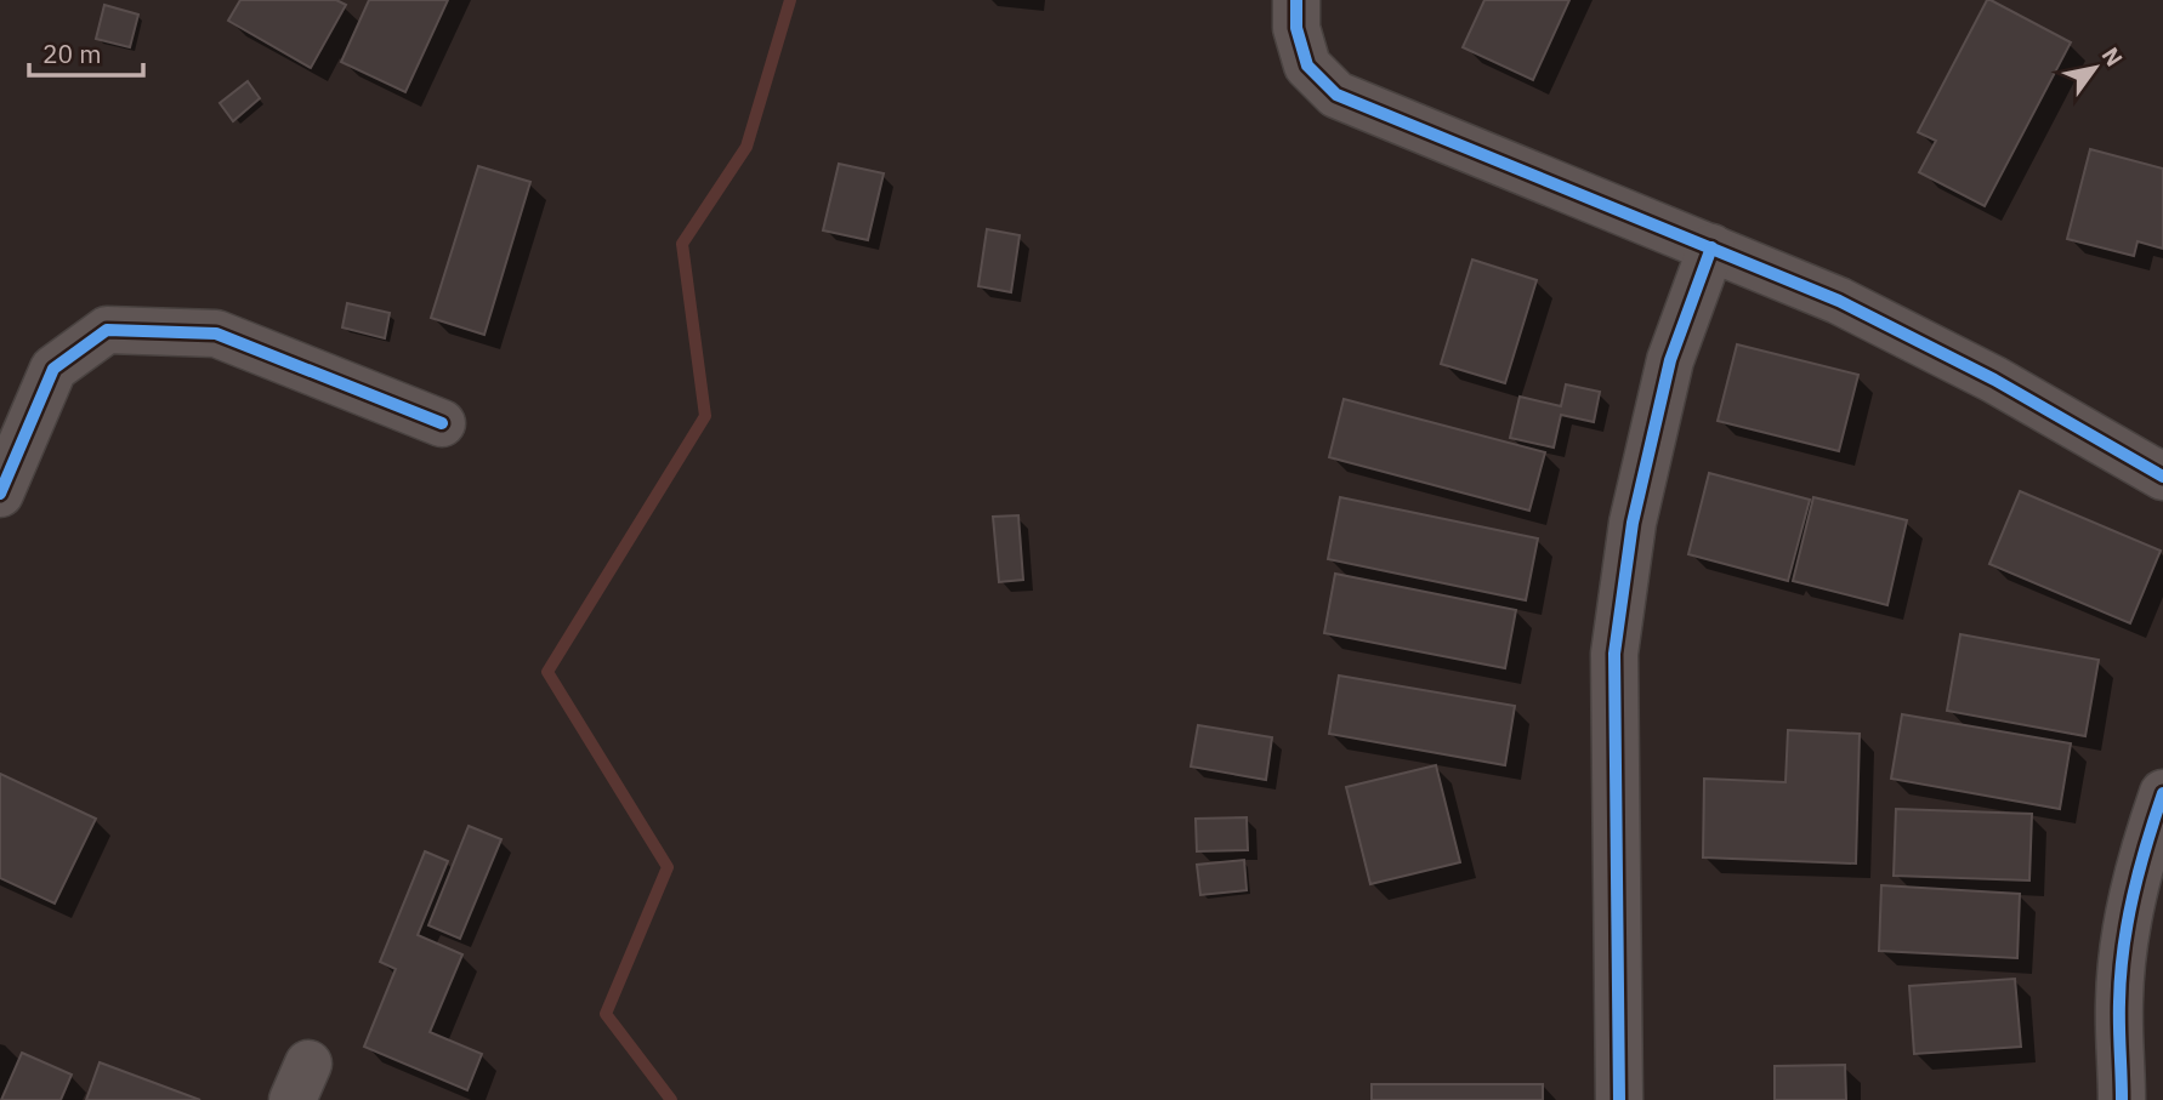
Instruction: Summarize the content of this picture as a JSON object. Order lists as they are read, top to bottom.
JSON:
{
  "scale_bar": "20 m",
  "north": "top right"
}
